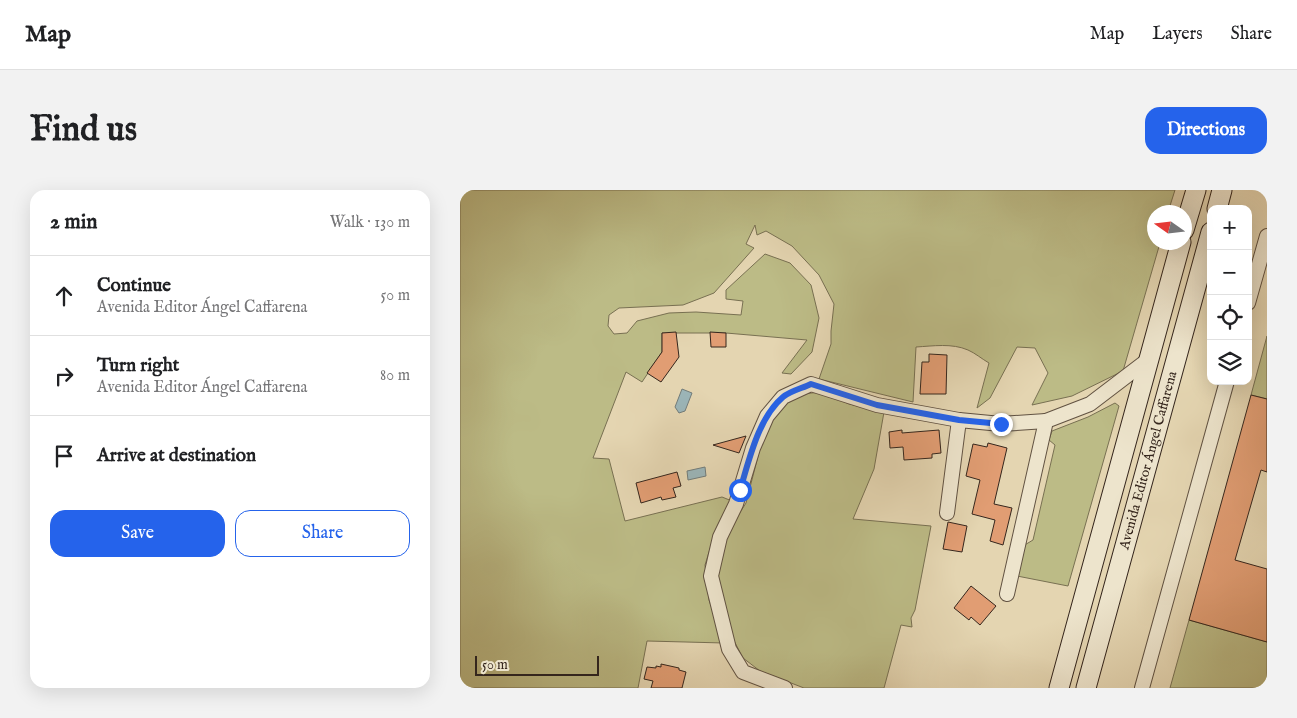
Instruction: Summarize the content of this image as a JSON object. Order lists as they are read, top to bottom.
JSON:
{
  "streets": {
    "main road": ["Avenida Editor Ángel Caffarena"]
  },
  "scale_bar": "50 m",
  "north": "left",
  "page": {
    "header": "Map",
    "nav": ["Map", "Layers", "Share"],
    "buttons": [
      "Directions",
      ["Save", "Share"]
    ],
    "title": "Find us",
    "heading": ["2 min", "Walk · 130 m"],
    "map_buttons": ["+", "−"],
    "list": [
      ["Continue", "Avenida Editor Ángel Caffarena", "50 m"],
      ["Turn right", "Avenida Editor Ángel Caffarena", "80 m"],
      "Arrive at destination"
    ],
    "scale": "50 m"
  }
}
